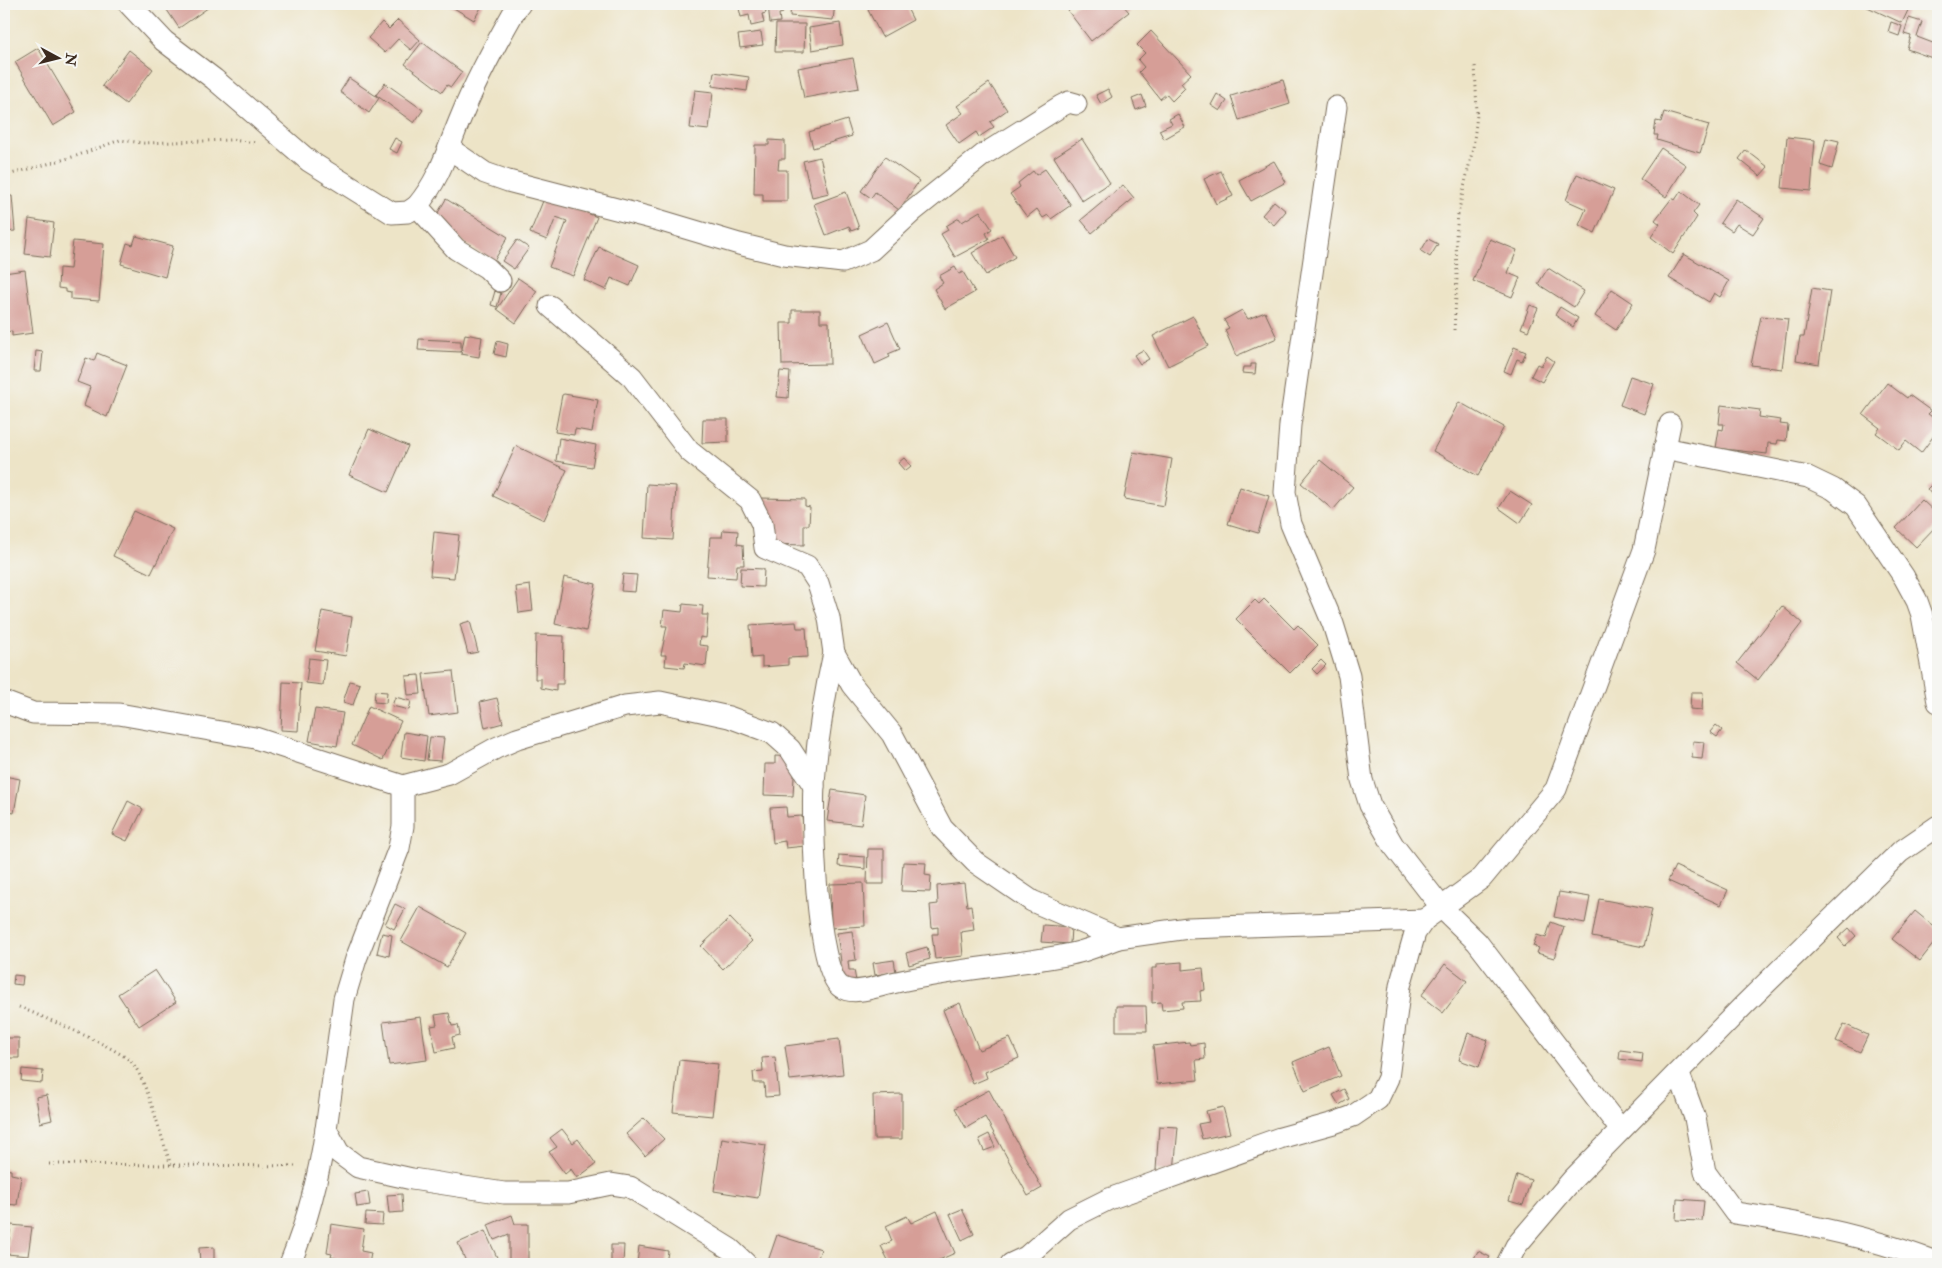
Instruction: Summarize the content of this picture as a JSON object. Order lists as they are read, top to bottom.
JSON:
{
  "north": "right"
}
